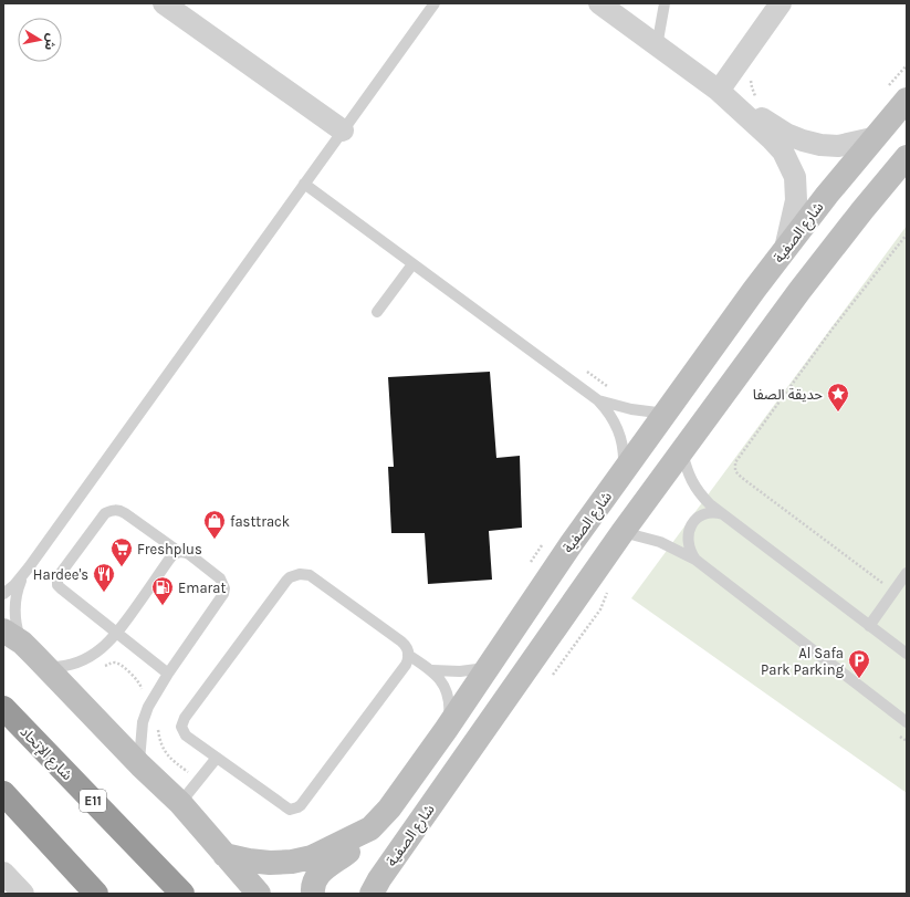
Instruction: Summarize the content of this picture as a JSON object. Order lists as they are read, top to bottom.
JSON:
{
  "streets": {
    "highway": ["شارع الإتحاد", "E11"],
    "main road": ["شارع الصفية"]
  },
  "places": {
    "place": ["حديقة الصفا"],
    "shop": ["fasttrack"],
    "supermarket": ["Freshplus"],
    "restaurant": ["Hardee's"],
    "fuel station": ["Emarat"],
    "parking": ["Al Safa Park Parking"]
  },
  "north": "right"
}
